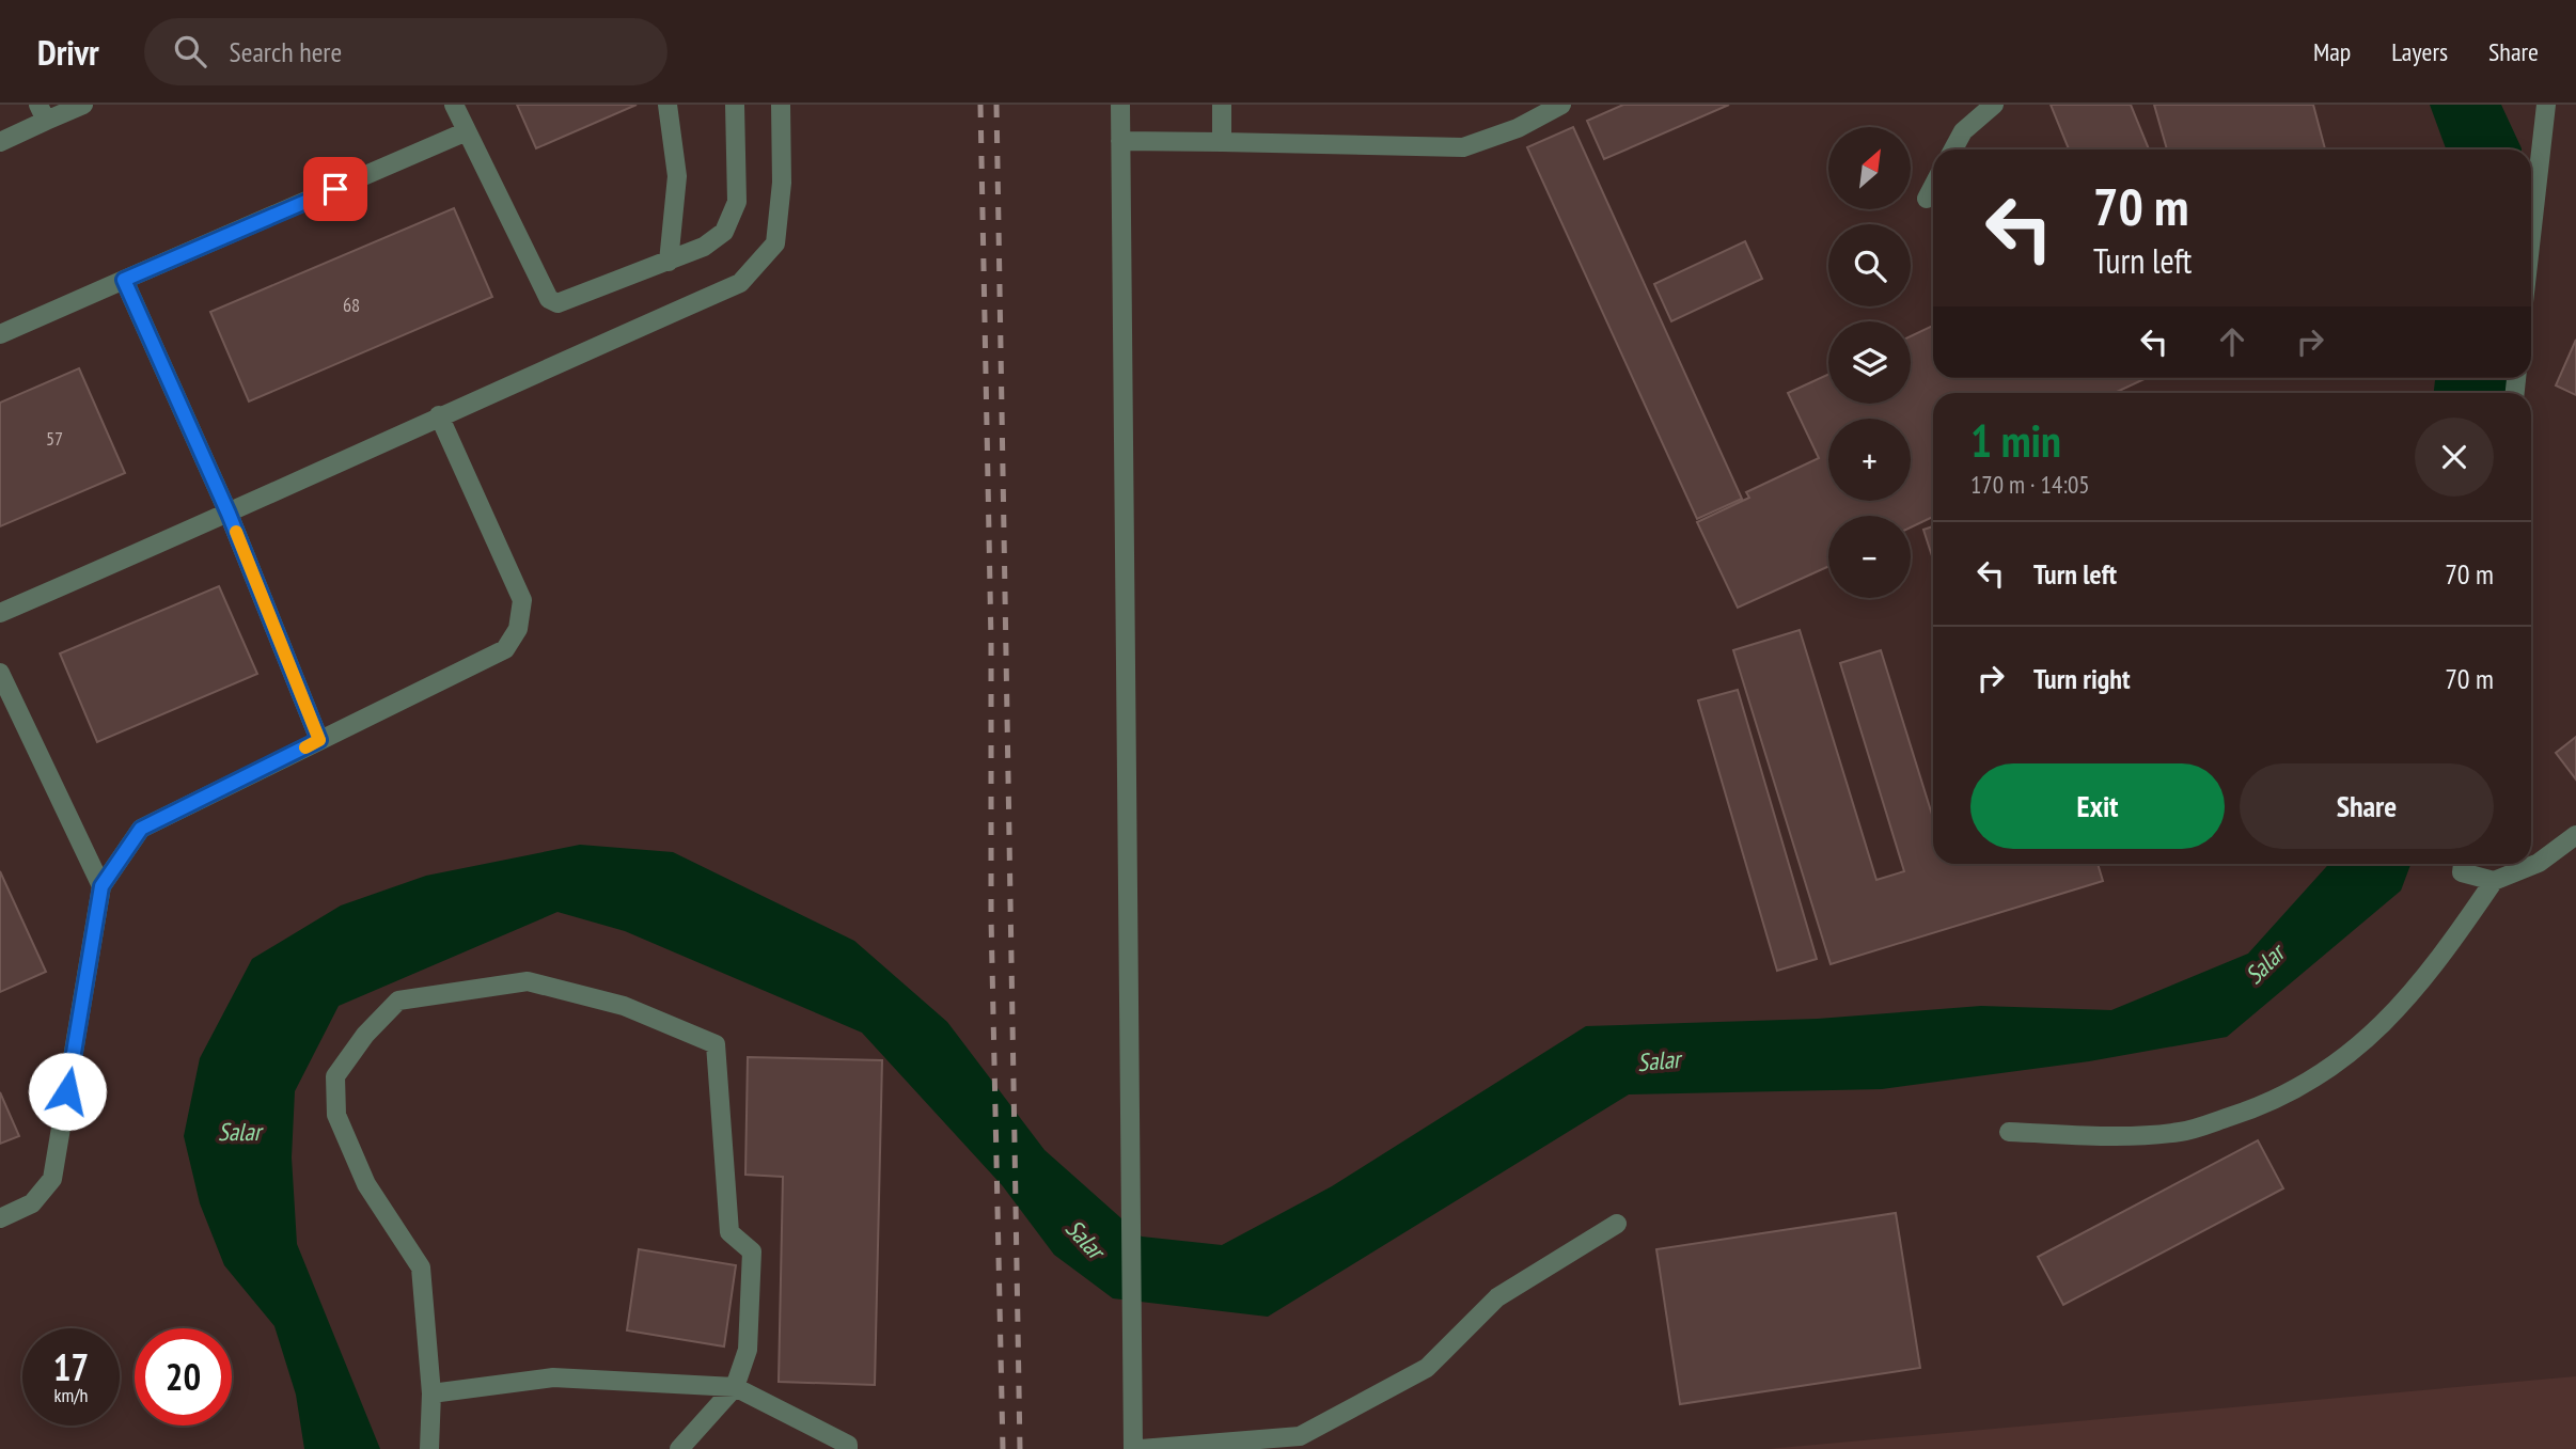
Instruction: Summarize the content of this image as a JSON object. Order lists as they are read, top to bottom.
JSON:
{
  "water": ["Salar"],
  "house_numbers": ["68", "57"],
  "north": "top right",
  "page": {
    "header": "Drivr",
    "search": "Search here",
    "nav": ["Map", "Layers", "Share"],
    "map_buttons": ["+", "−"],
    "turn": ["70 m", "Turn left"],
    "heading": ["1 min", "170 m · 14:05"],
    "list": [
      {
        "name": "Turn left",
        "value": "70 m"
      },
      {
        "name": "Turn right",
        "value": "70 m"
      }
    ],
    "buttons": ["Exit", "Share"],
    "speed": "17 km/h",
    "limit": "20"
  }
}
